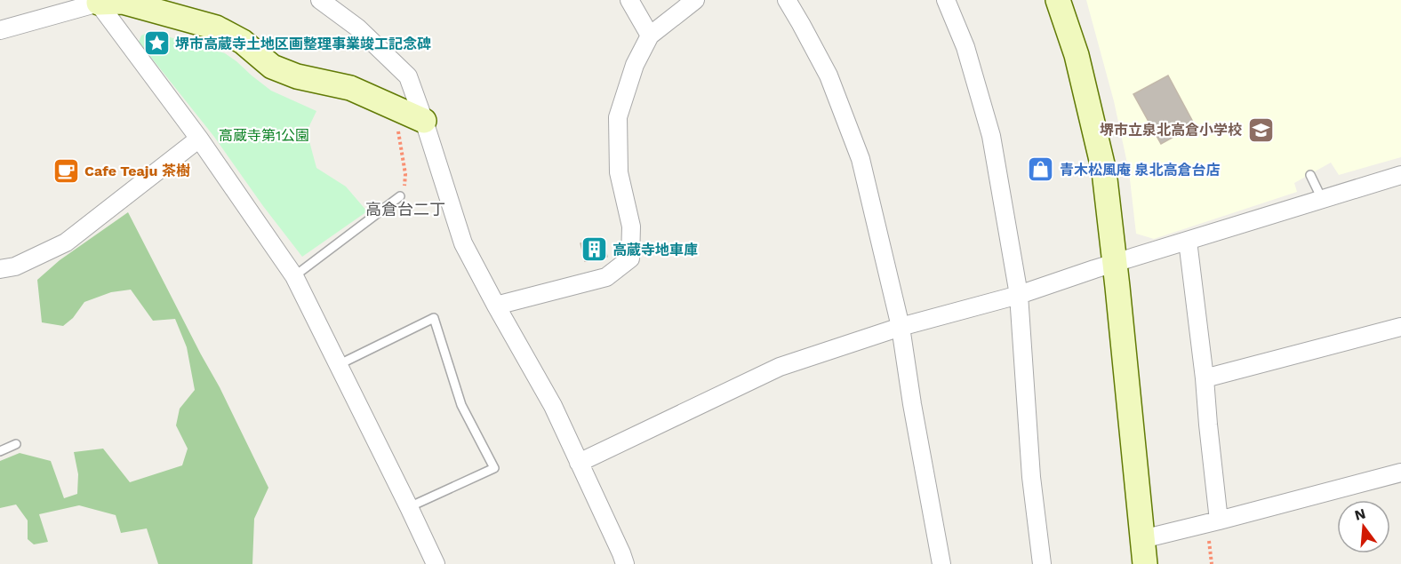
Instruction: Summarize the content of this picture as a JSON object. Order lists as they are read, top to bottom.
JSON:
{
  "districts": ["高倉台二丁"],
  "parks": ["高蔵寺第1公園"],
  "places": {
    "place": ["堺市高蔵寺土地区画整理事業竣工記念碑"],
    "school or university": ["堺市立泉北高倉小学校"],
    "shop": ["青木松風庵 泉北高倉台店"],
    "cafe": ["Cafe Teaju 茶樹"],
    "building": ["高蔵寺地車庫"]
  },
  "north": "top"
}
